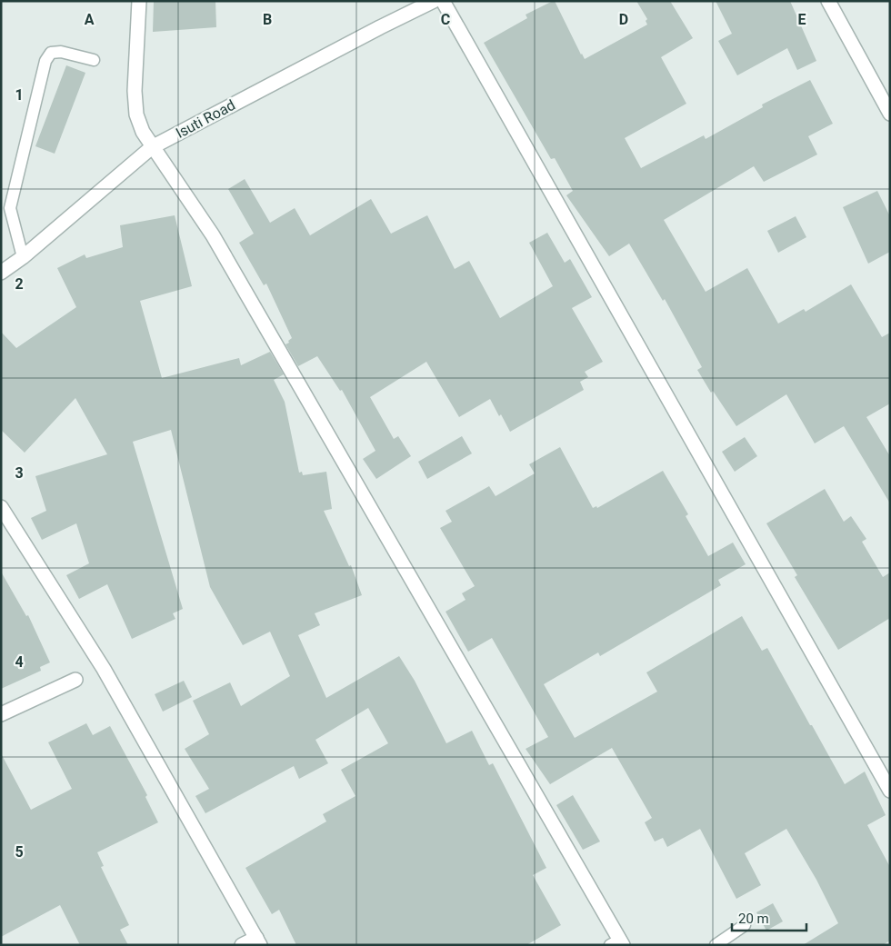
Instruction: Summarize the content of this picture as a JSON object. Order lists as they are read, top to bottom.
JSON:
{
  "streets": {
    "street": ["Isuti Road"]
  },
  "scale_bar": "20 m",
  "grid": {
    "columns": [
      "A",
      "B",
      "C",
      "D",
      "E"
    ],
    "rows": [
      "1",
      "2",
      "3",
      "4",
      "5"
    ]
  }
}
